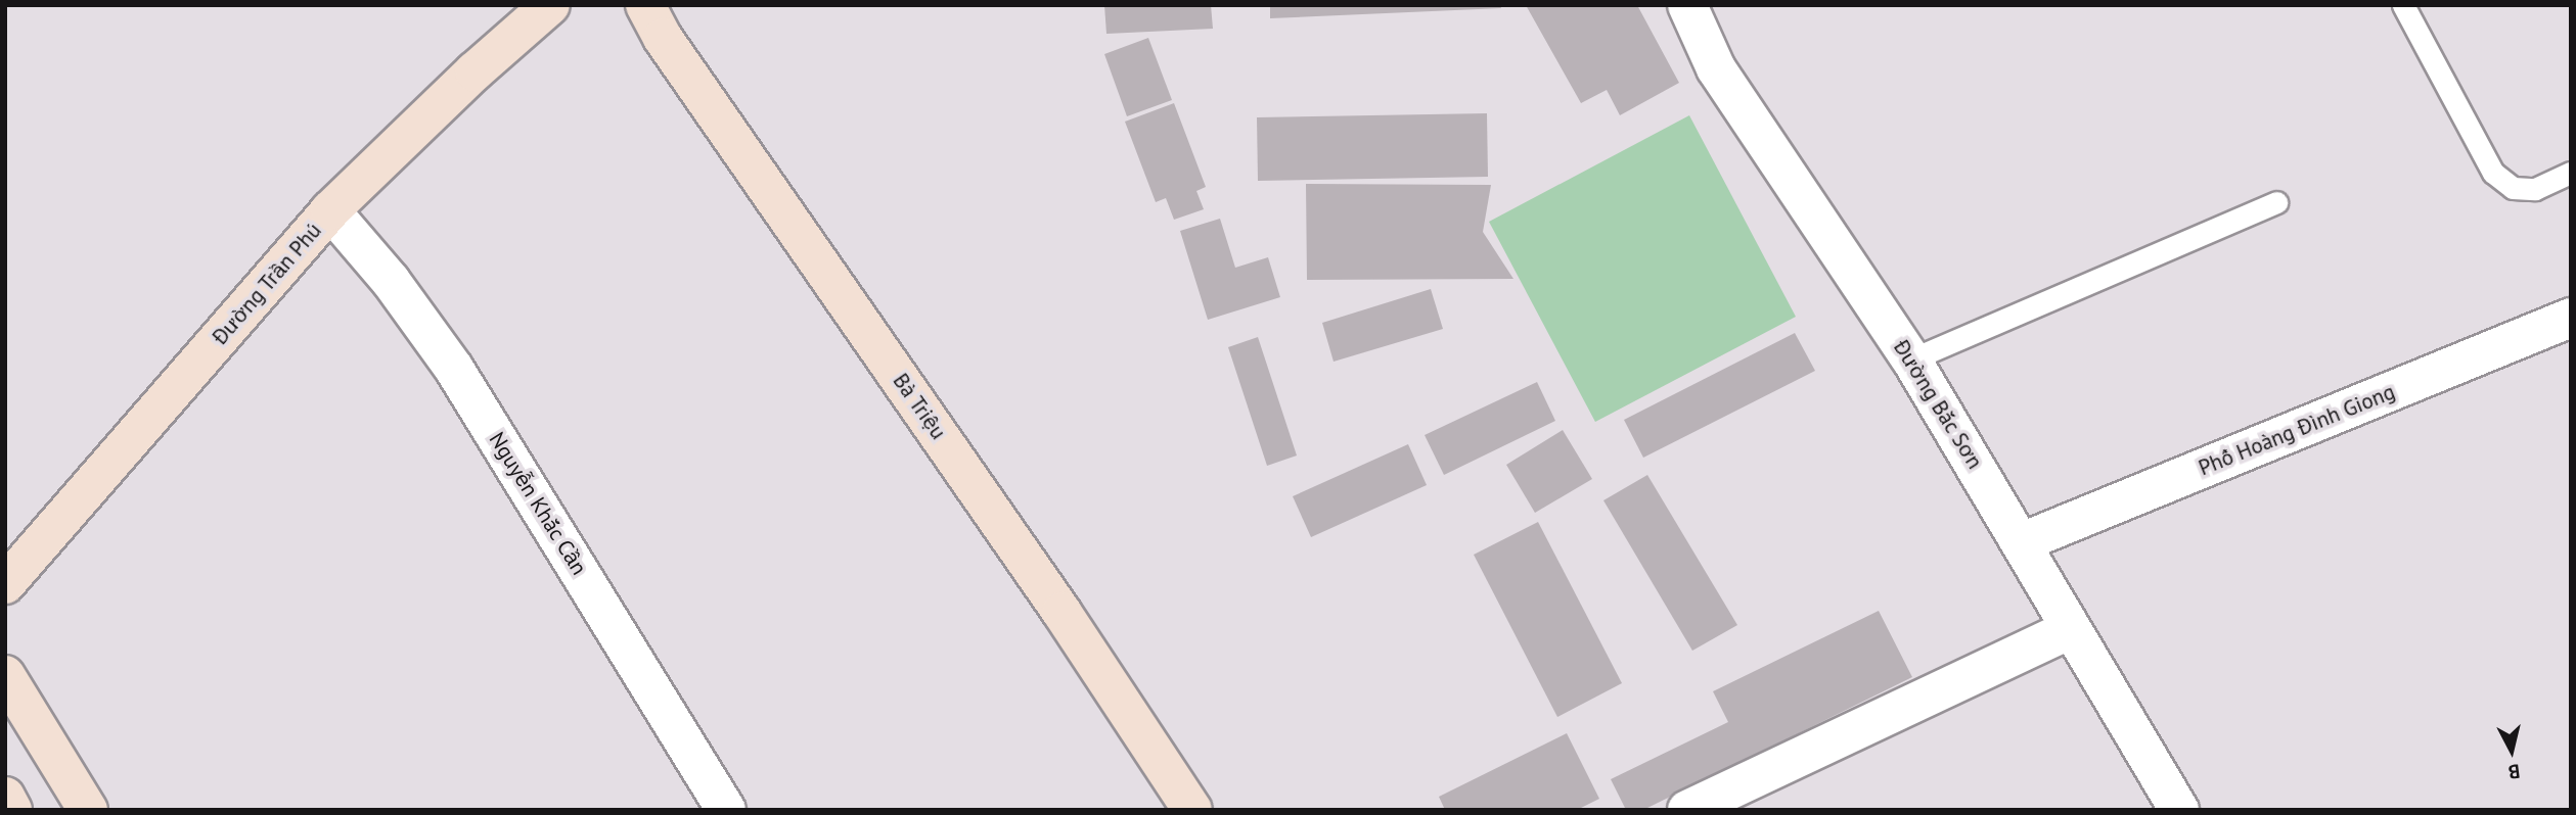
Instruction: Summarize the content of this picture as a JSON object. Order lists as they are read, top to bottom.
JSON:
{
  "streets": {
    "main road": ["Đường Trần Phú", "Bà Triệu"],
    "street": ["Đường Bắc Sơn", "Phố Hoàng Đình Giong", "Nguyễn Khắc Cần"]
  },
  "crossings": [
    ["Đường Trần Phú", "Nguyễn Khắc Cần"],
    ["Đường Bắc Sơn", "Phố Hoàng Đình Giong"]
  ],
  "north": "bottom"
}
